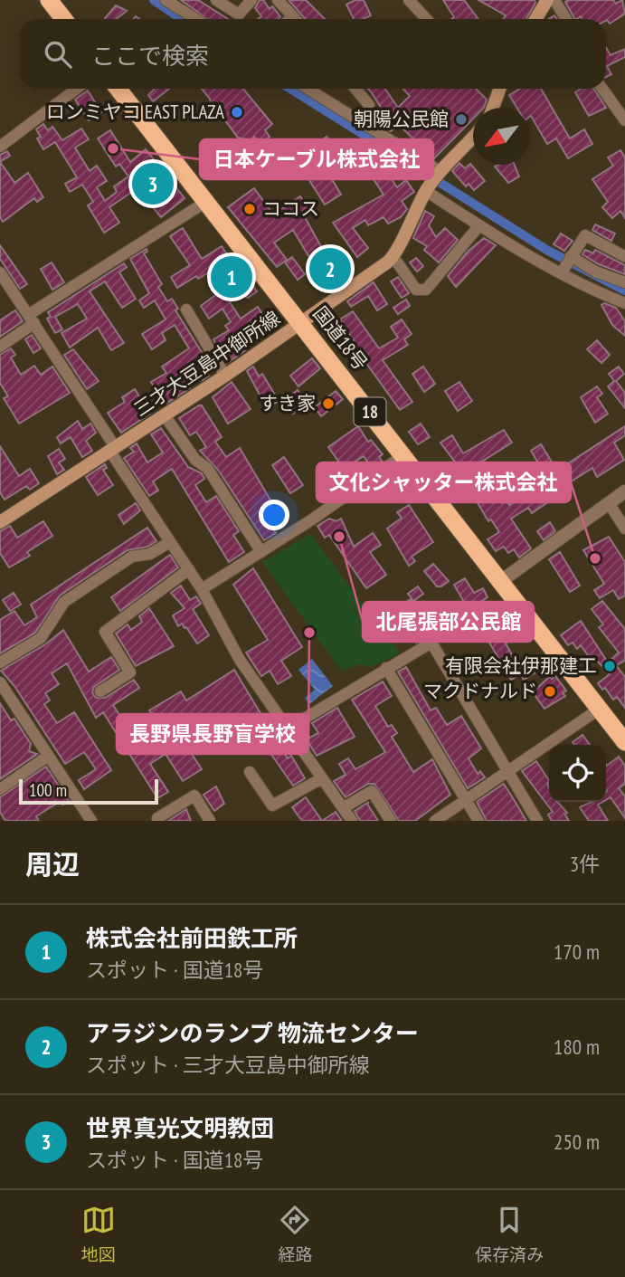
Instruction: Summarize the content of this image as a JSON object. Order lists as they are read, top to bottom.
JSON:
{
  "streets": {
    "highway": ["国道18号", "18"],
    "main road": ["三才大豆島中御所線"]
  },
  "crossings": [
    ["国道18号", "三才大豆島中御所線"]
  ],
  "places": [
    "ロンミヤコ EAST PLAZA",
    "朝陽公民館",
    "日本ケーブル株式会社",
    "ココス",
    "すき家",
    "北尾張部公民館",
    "文化シャッター株式会社",
    "長野県長野盲学校",
    "有限会社伊那建工",
    "マクドナルド"
  ],
  "scale_bar": "100 m",
  "north": "bottom left",
  "page": {
    "search": "ここで検索",
    "pins": ["3", "2", "1"],
    "scale": "100 m",
    "heading": ["周辺", "3件"],
    "list": [
      {
        "mark": "1",
        "name": "株式会社前田鉄工所",
        "note": "スポット · 国道18号",
        "value": "170 m"
      },
      {
        "mark": "2",
        "name": "アラジンのランプ 物流センター",
        "note": "スポット · 三才大豆島中御所線",
        "value": "180 m"
      },
      {
        "mark": "3",
        "name": "世界真光文明教団",
        "note": "スポット · 国道18号",
        "value": "250 m"
      }
    ],
    "nav": ["地図", "経路", "保存済み"]
  }
}
